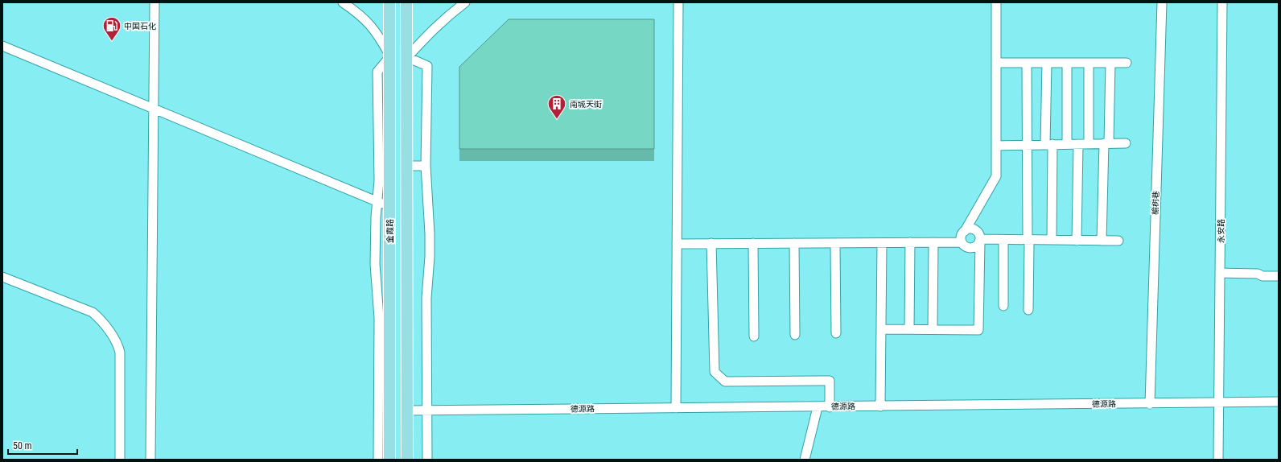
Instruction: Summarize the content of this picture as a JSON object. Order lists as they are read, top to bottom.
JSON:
{
  "streets": {
    "main road": ["金霞路"],
    "street": ["榆树巷", "永安路", "德源路"]
  },
  "crossings": [
    ["榆树巷", "德源路"],
    ["永安路", "德源路"]
  ],
  "places": {
    "fuel station": ["中国石化"],
    "building": ["南城天街"]
  },
  "scale_bar": "50 m"
}
